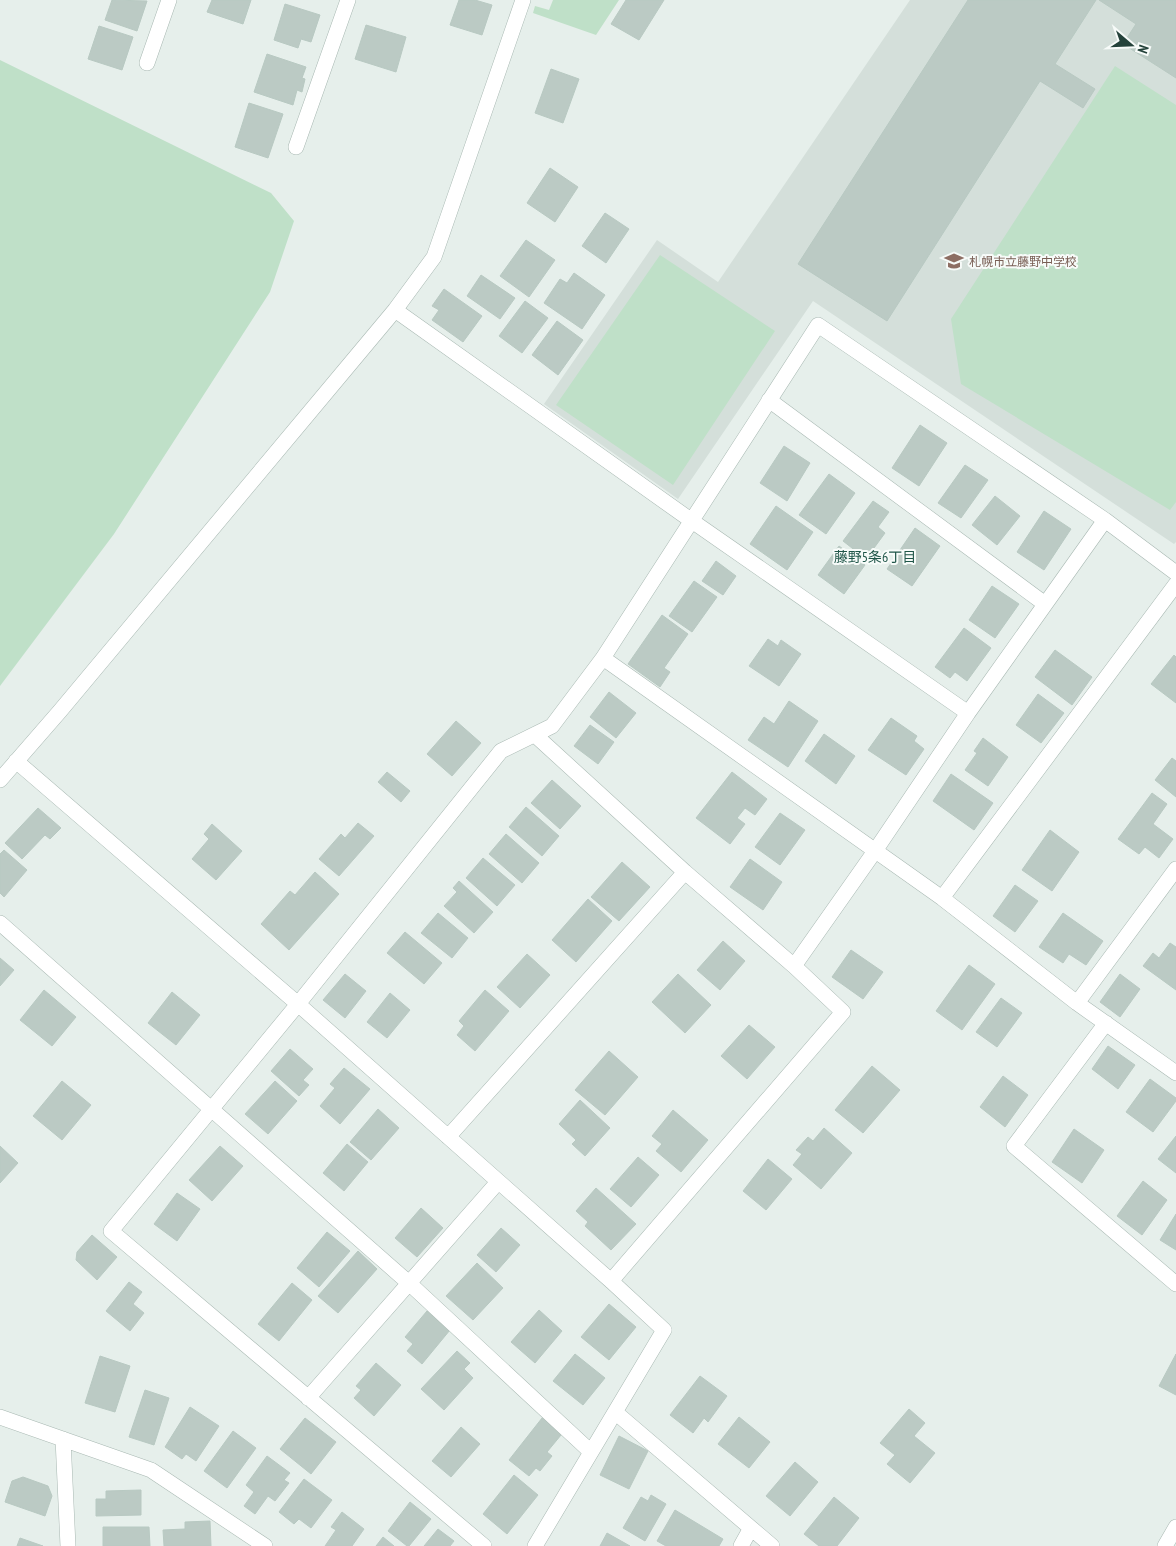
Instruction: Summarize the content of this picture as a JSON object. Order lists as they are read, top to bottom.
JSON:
{
  "districts": ["藤野5条6丁目"],
  "places": {
    "school or university": ["札幌市立藤野中学校"]
  },
  "north": "right"
}
